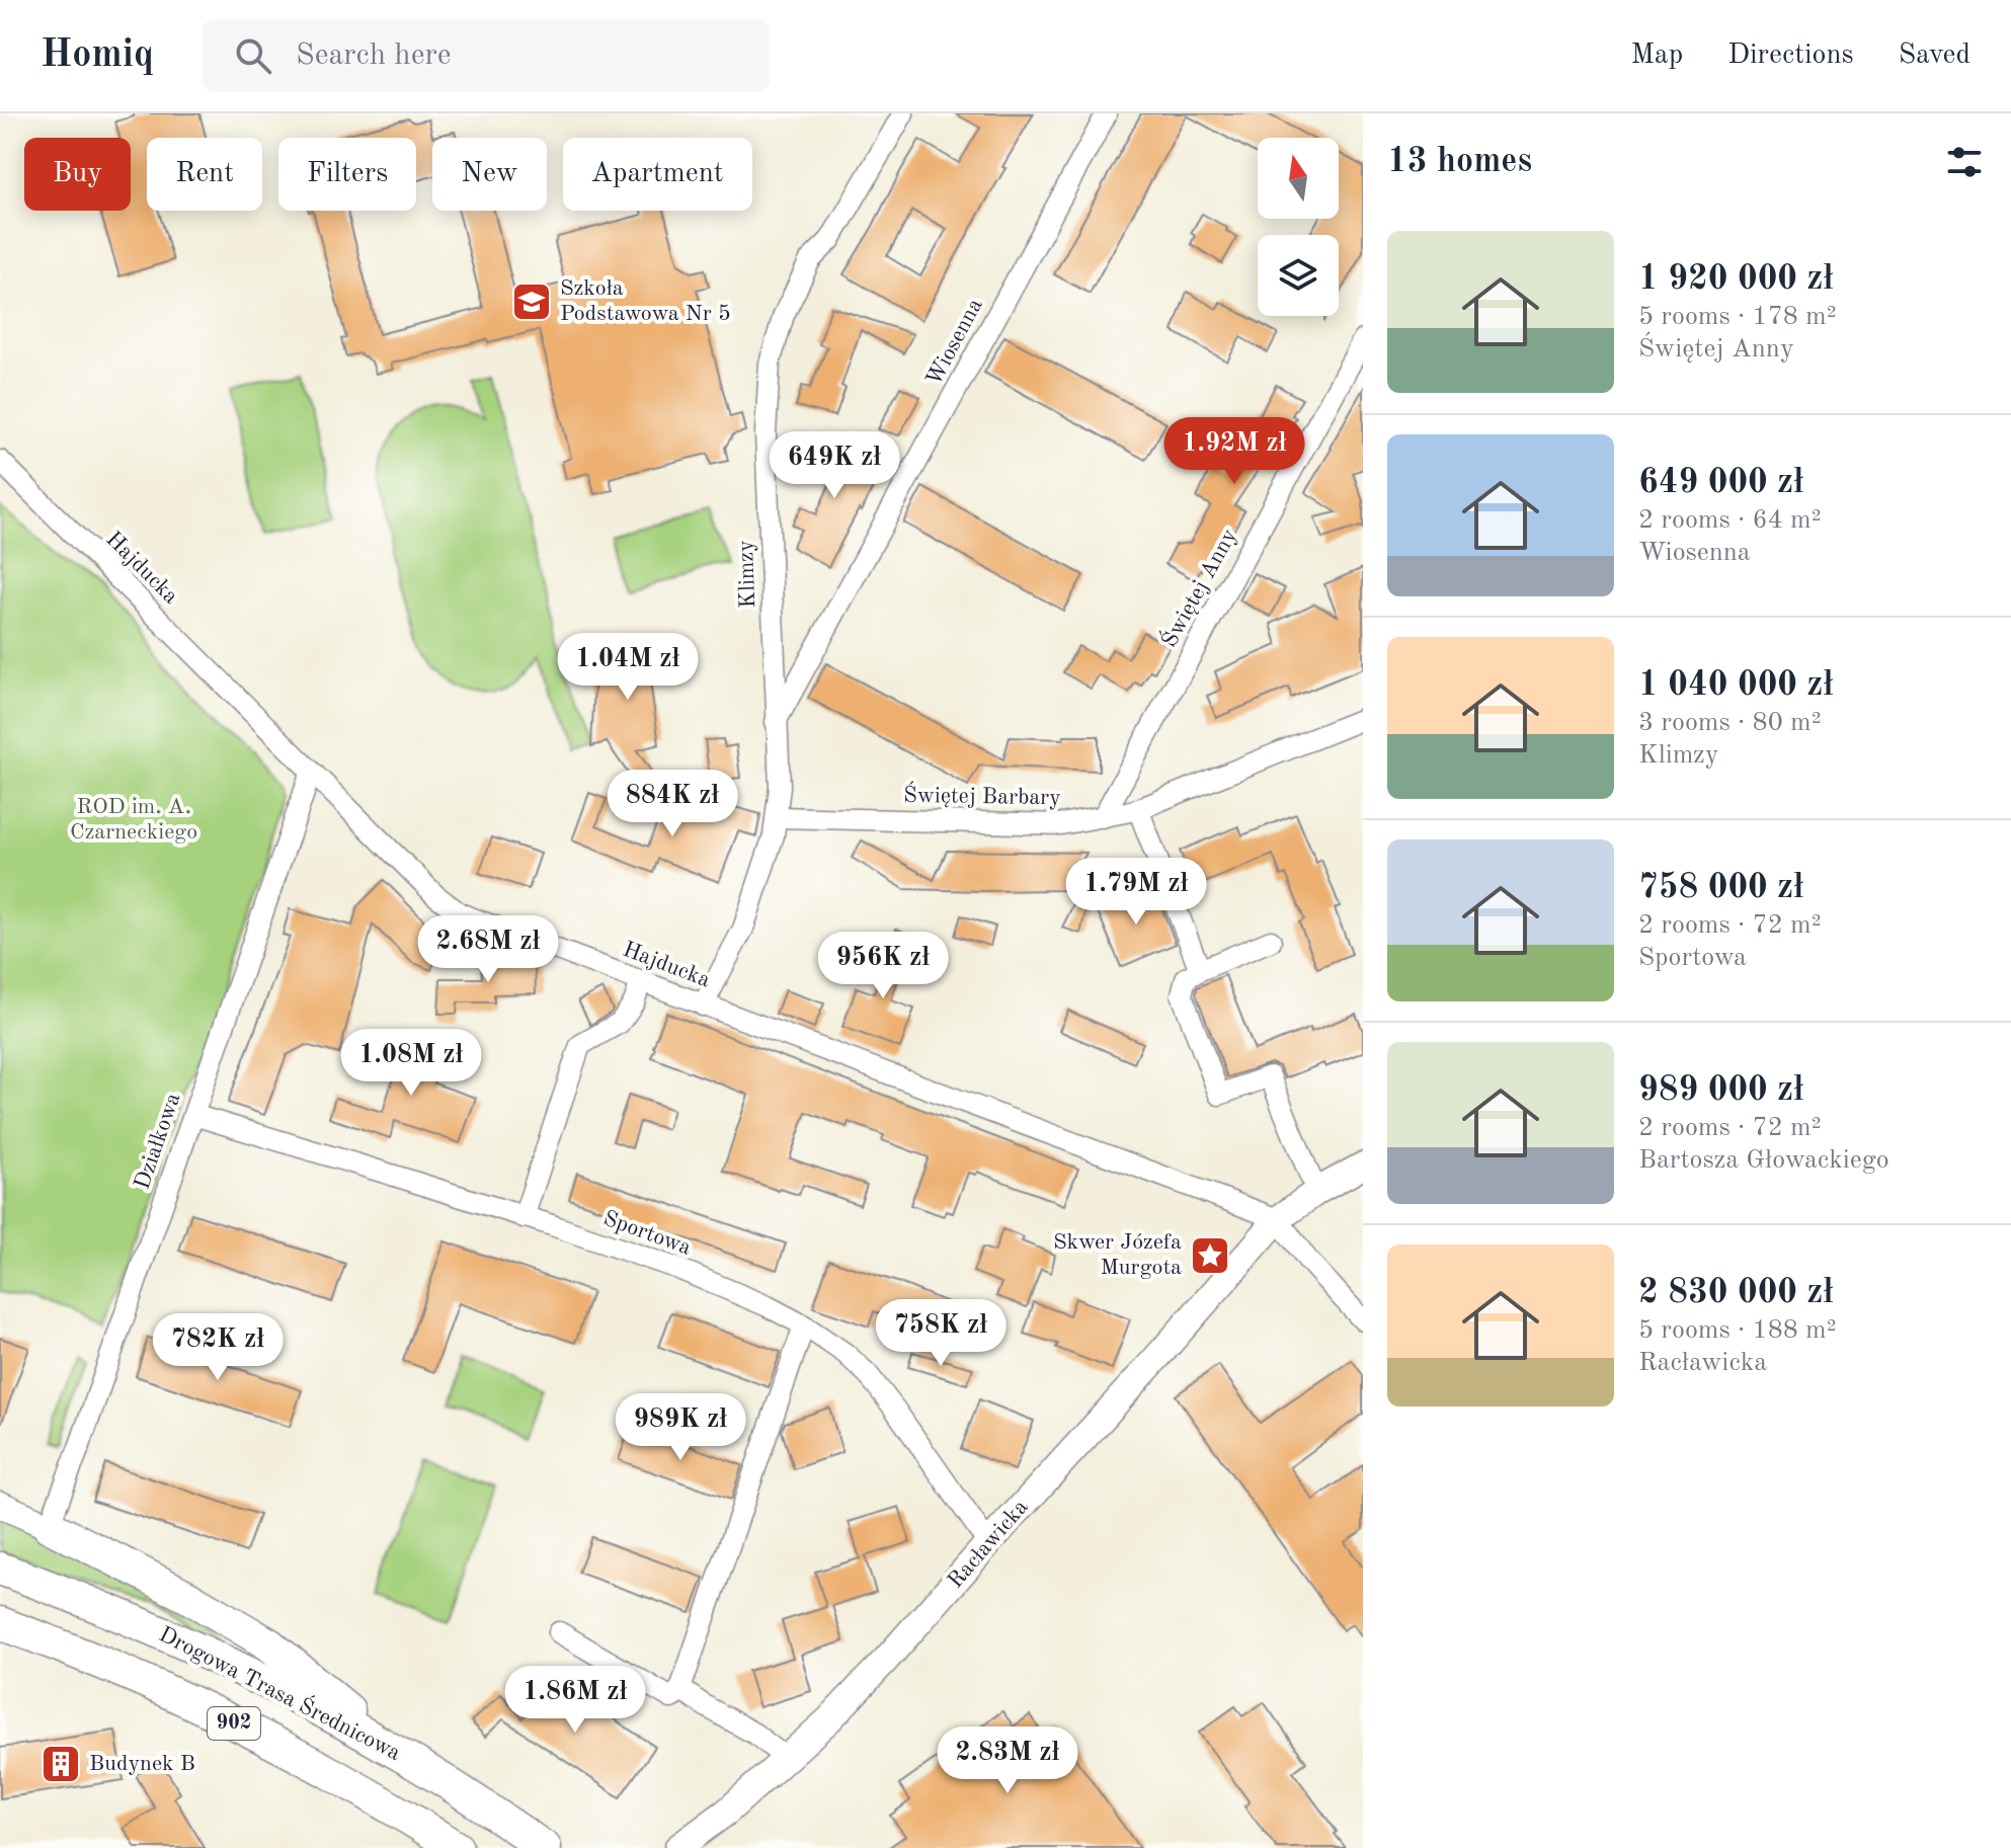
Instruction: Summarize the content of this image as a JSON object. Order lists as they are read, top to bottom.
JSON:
{
  "streets": {
    "main road": ["Drogowa Trasa Średnicowa", "902"],
    "street": [
      "Wiosenna",
      "Hajducka",
      "Klimzy",
      "Świętej Anny",
      "Świętej Barbary",
      "Działkowa",
      "Sportowa",
      "Racławicka"
    ]
  },
  "crossings": [
    ["Wiosenna", "Klimzy"],
    ["Hajducka", "Klimzy"],
    ["Hajducka", "Działkowa"],
    ["Hajducka", "Racławicka"],
    ["Klimzy", "Świętej Barbary"],
    ["Świętej Anny", "Świętej Barbary"],
    ["Działkowa", "Sportowa"],
    ["Sportowa", "Racławicka"]
  ],
  "parks": ["ROD im. A. Czarneckiego"],
  "places": {
    "school or university": ["Szkoła Podstawowa Nr 5"],
    "place": ["Skwer Józefa Murgota"],
    "building": ["Budynek B"]
  },
  "north": "top",
  "page": {
    "header": "Homiq",
    "search": "Search here",
    "nav": ["Map", "Directions", "Saved"],
    "heading": "13 homes",
    "chip": [
      "Buy",
      "Rent",
      "Filters",
      "New",
      "Apartment"
    ],
    "list": [
      {
        "name": "1 920 000 zł",
        "note": "5 rooms · 178 m² · Świętej Anny"
      },
      {
        "name": "649 000 zł",
        "note": "2 rooms · 64 m² · Wiosenna"
      },
      {
        "name": "1 040 000 zł",
        "note": "3 rooms · 80 m² · Klimzy"
      },
      {
        "name": "758 000 zł",
        "note": "2 rooms · 72 m² · Sportowa"
      },
      {
        "name": "989 000 zł",
        "note": "2 rooms · 72 m² · Bartosza Głowackiego"
      },
      {
        "name": "2 830 000 zł",
        "note": "5 rooms · 188 m² · Racławicka"
      }
    ],
    "price": [
      "1.92M zł",
      "649K zł",
      "1.04M zł",
      "884K zł",
      "1.79M zł",
      "2.68M zł",
      "956K zł",
      "1.08M zł",
      "758K zł",
      "782K zł",
      "989K zł",
      "1.86M zł",
      "2.83M zł"
    ]
  }
}
